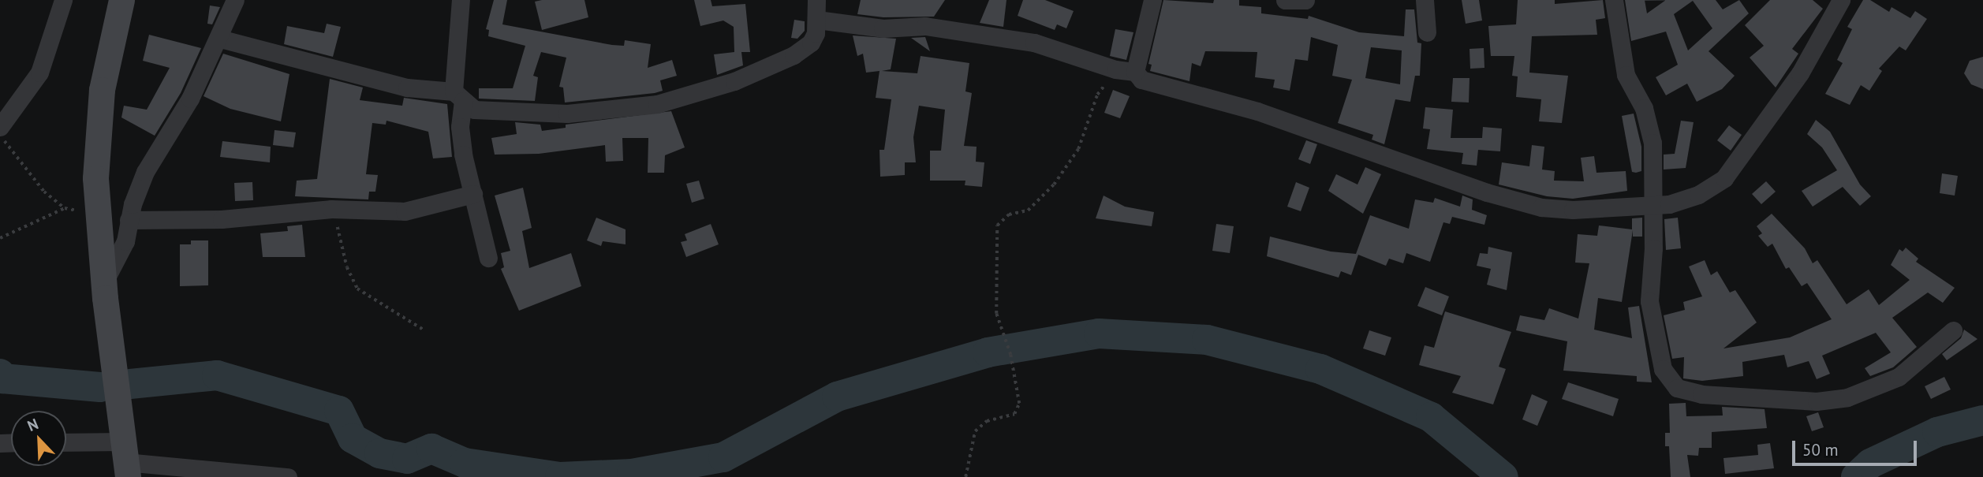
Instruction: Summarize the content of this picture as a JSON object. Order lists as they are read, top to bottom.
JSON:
{
  "scale_bar": "50 m",
  "north": "top left"
}
